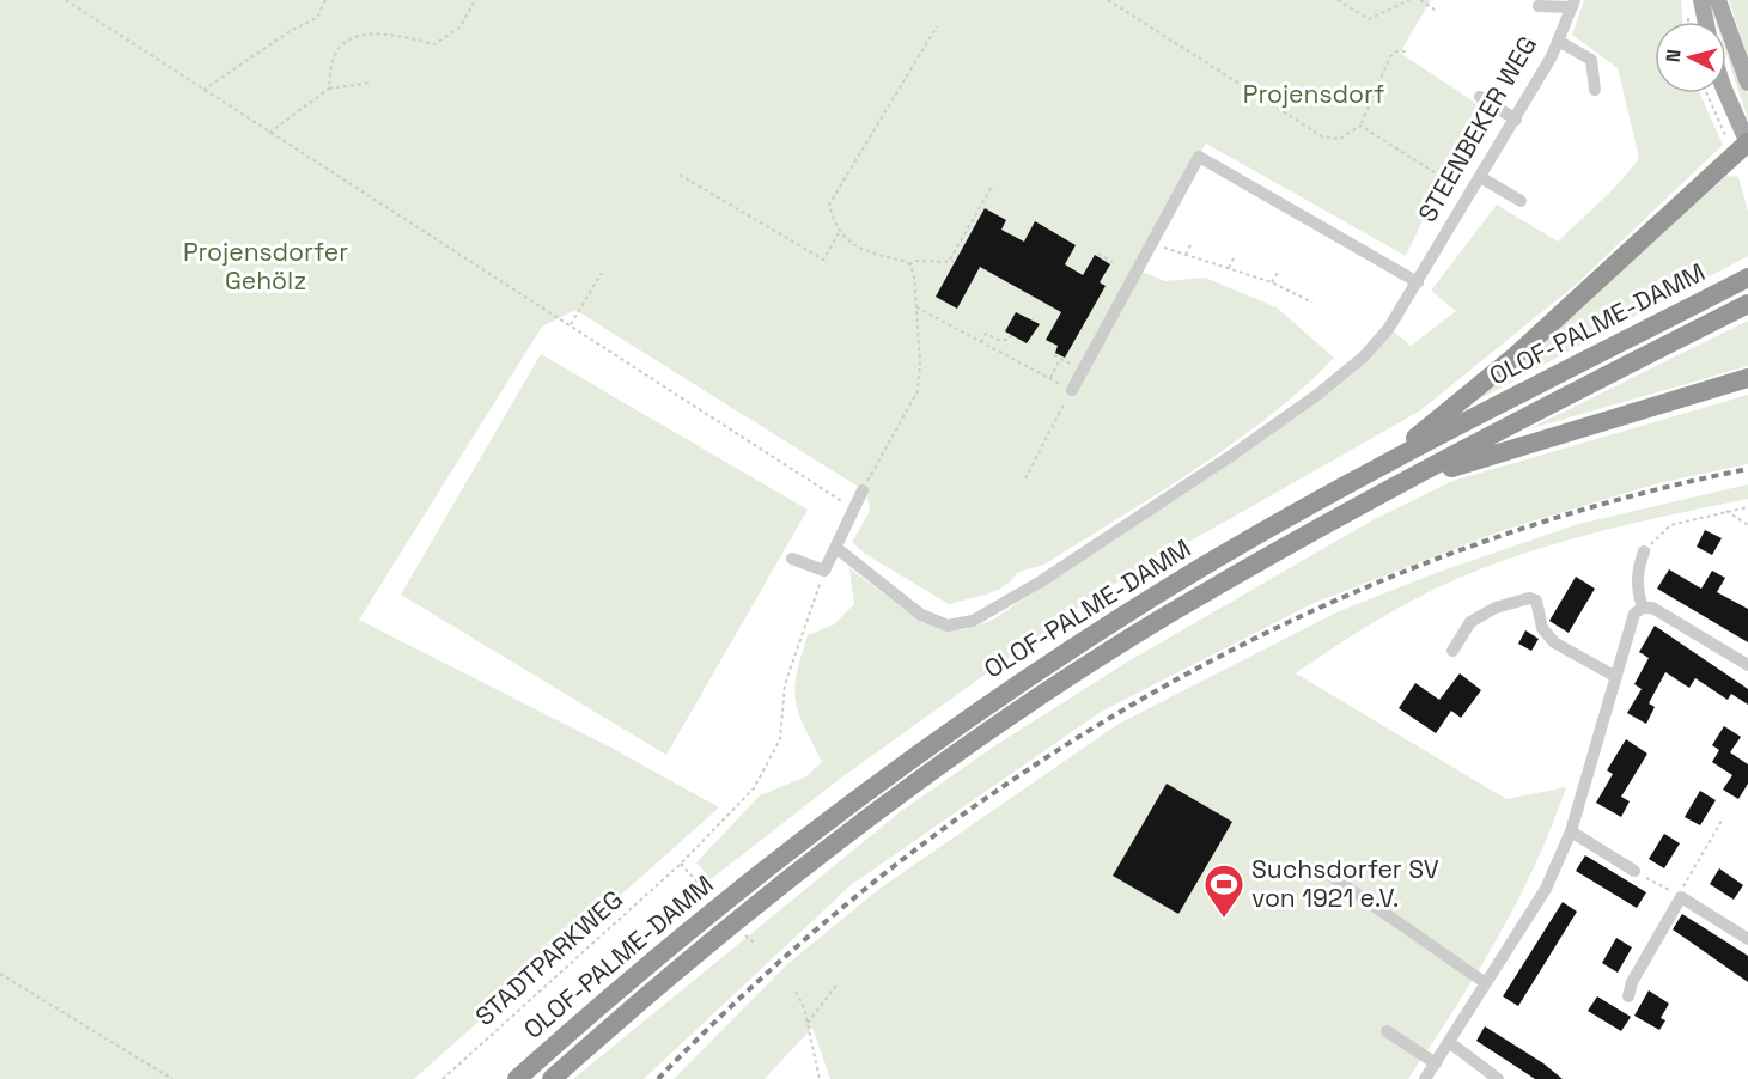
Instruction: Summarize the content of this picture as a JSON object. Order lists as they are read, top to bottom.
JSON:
{
  "streets": {
    "highway": ["OLOF-PALME-DAMM"],
    "street": ["STEENBEKER WEG"],
    "path": ["STADTPARKWEG"]
  },
  "parks": ["Projensdorf", "Projensdorfer Gehölz"],
  "places": {
    "sports": ["Suchsdorfer SV von 1921 e.V."]
  },
  "north": "left"
}
